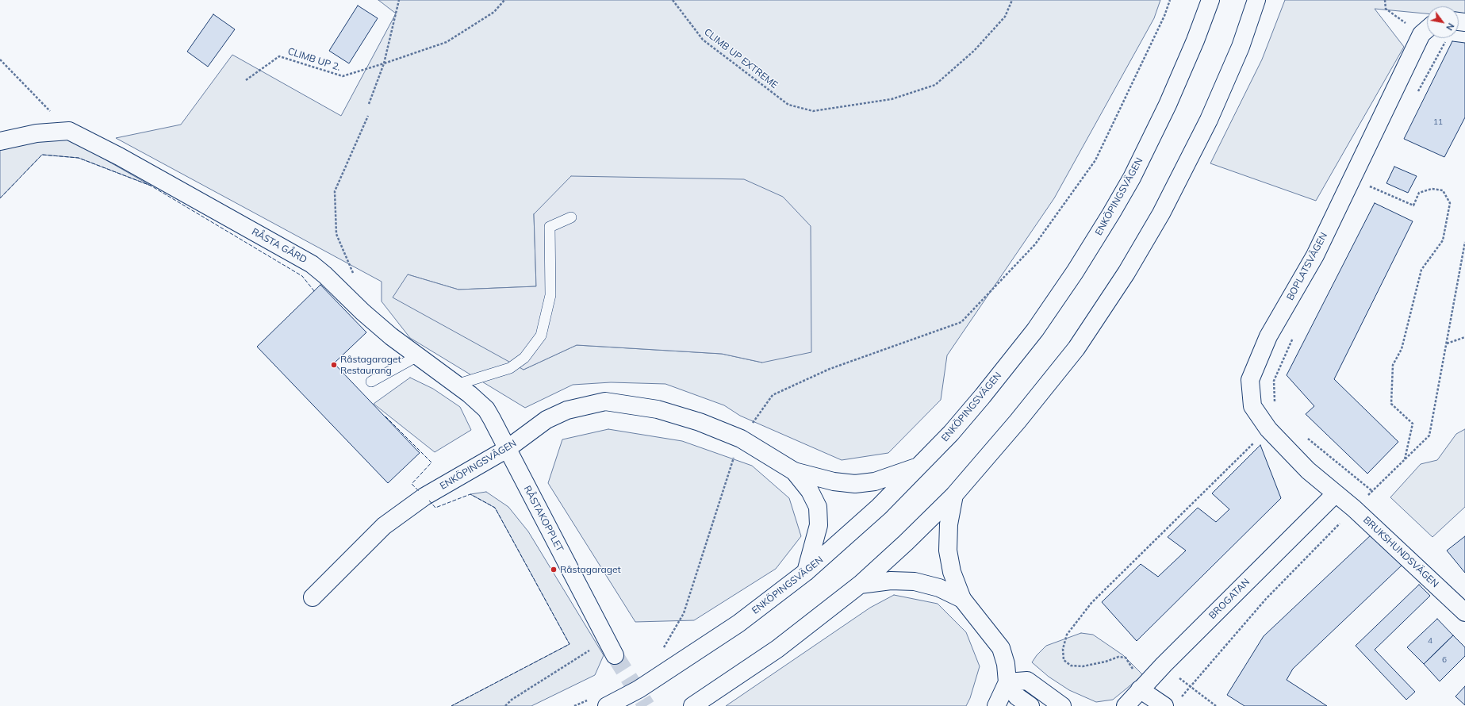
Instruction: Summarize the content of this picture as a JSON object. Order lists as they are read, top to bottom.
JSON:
{
  "streets": {
    "street": [
      "ENKÖPINGSVÄGEN",
      "RÅSTA GÅRD",
      "BOPLATSVÄGEN",
      "RÅSTAKOPPLET",
      "BRUKSHUNDSVÄGEN",
      "BROGATAN"
    ],
    "path": ["CLIMB UP EXTREME", "CLIMB UP 2."]
  },
  "crossings": [
    ["ENKÖPINGSVÄGEN", "RÅSTA GÅRD"],
    ["ENKÖPINGSVÄGEN", "RÅSTAKOPPLET"],
    ["RÅSTA GÅRD", "RÅSTAKOPPLET"],
    ["BOPLATSVÄGEN", "BRUKSHUNDSVÄGEN"],
    ["BOPLATSVÄGEN", "BROGATAN"],
    ["BRUKSHUNDSVÄGEN", "BROGATAN"]
  ],
  "places": ["Råstagaraget Restaurang", "Råstagaraget"],
  "house_numbers": ["11", "4", "6"],
  "north": "bottom right"
}
